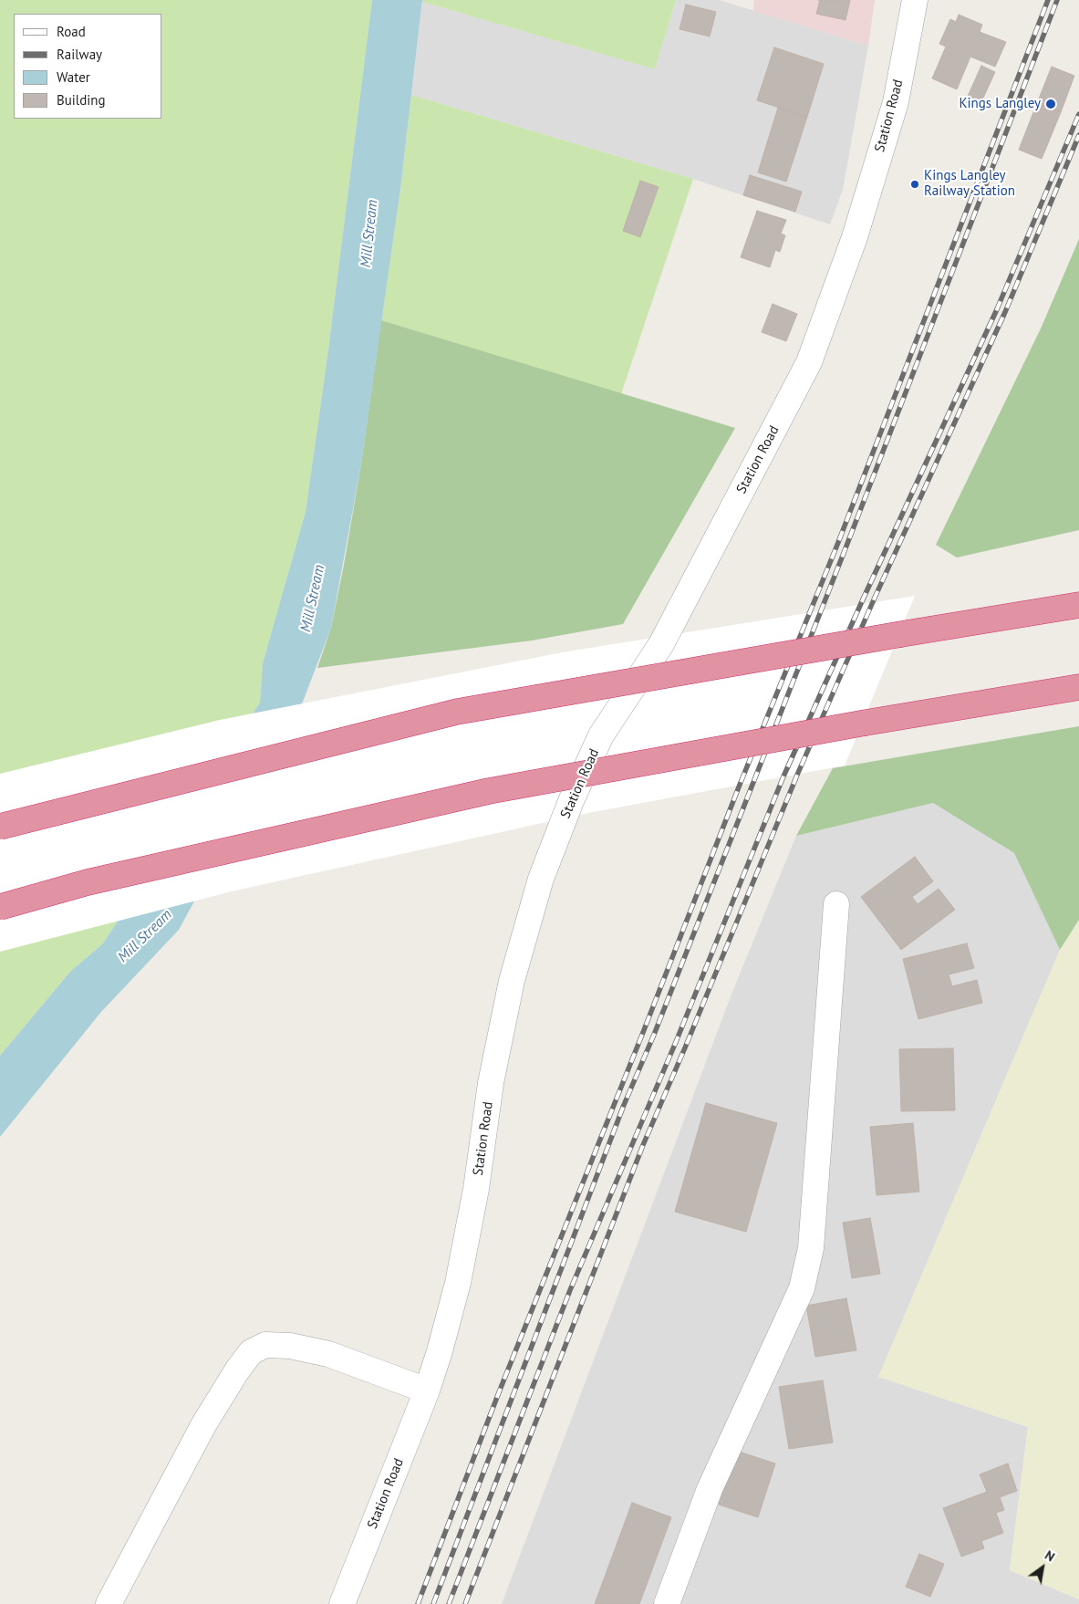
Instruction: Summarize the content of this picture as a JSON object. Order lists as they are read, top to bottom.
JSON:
{
  "streets": {
    "street": ["Station Road"]
  },
  "water": ["Mill Stream"],
  "places": ["Kings Langley", "Kings Langley Railway Station"],
  "legend": [
    "Road",
    "Railway",
    "Water",
    "Building"
  ],
  "north": "top right"
}
